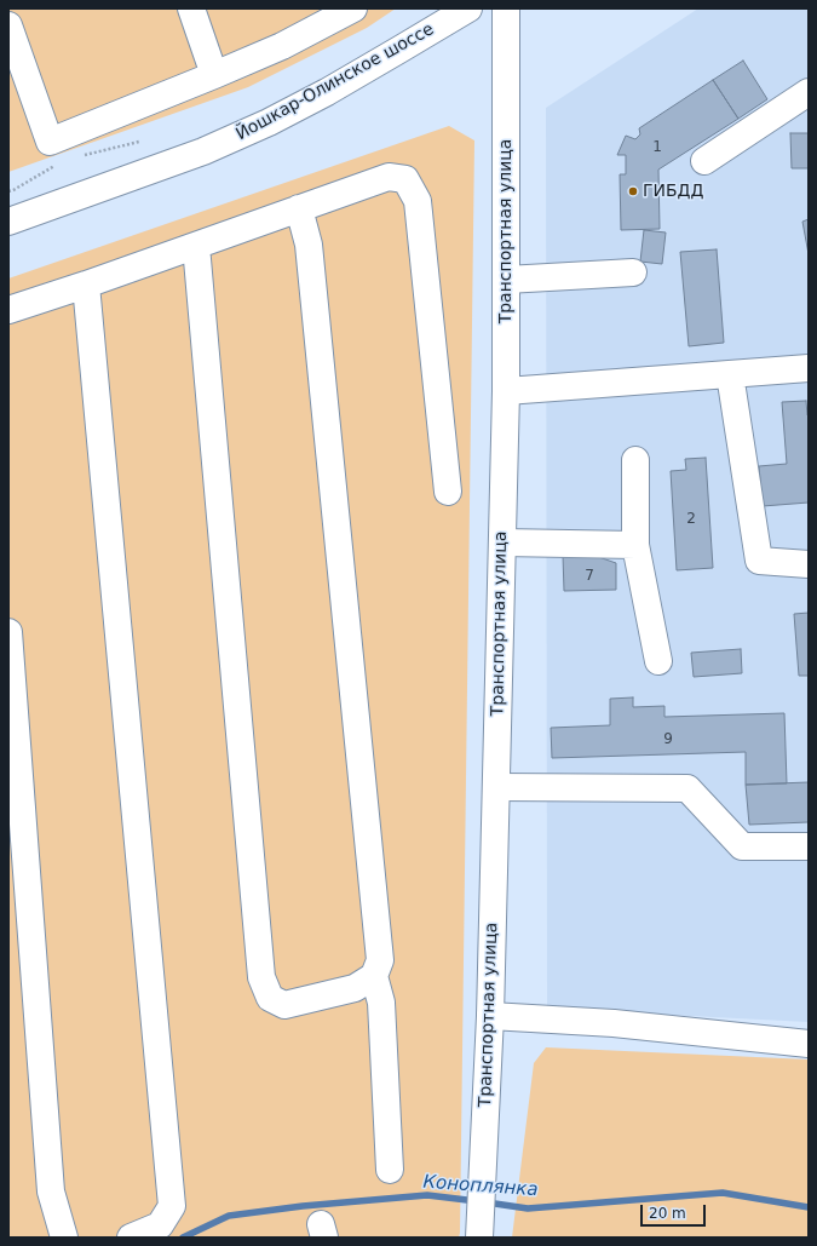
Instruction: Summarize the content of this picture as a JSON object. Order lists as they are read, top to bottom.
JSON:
{
  "streets": {
    "main road": ["Йошкар-Олинское шоссе", "Транспортная улица"]
  },
  "water": ["Коноплянка"],
  "places": ["ГИБДД"],
  "house_numbers": [
    "1",
    "2",
    "7",
    "9"
  ],
  "scale_bar": "20 m"
}
